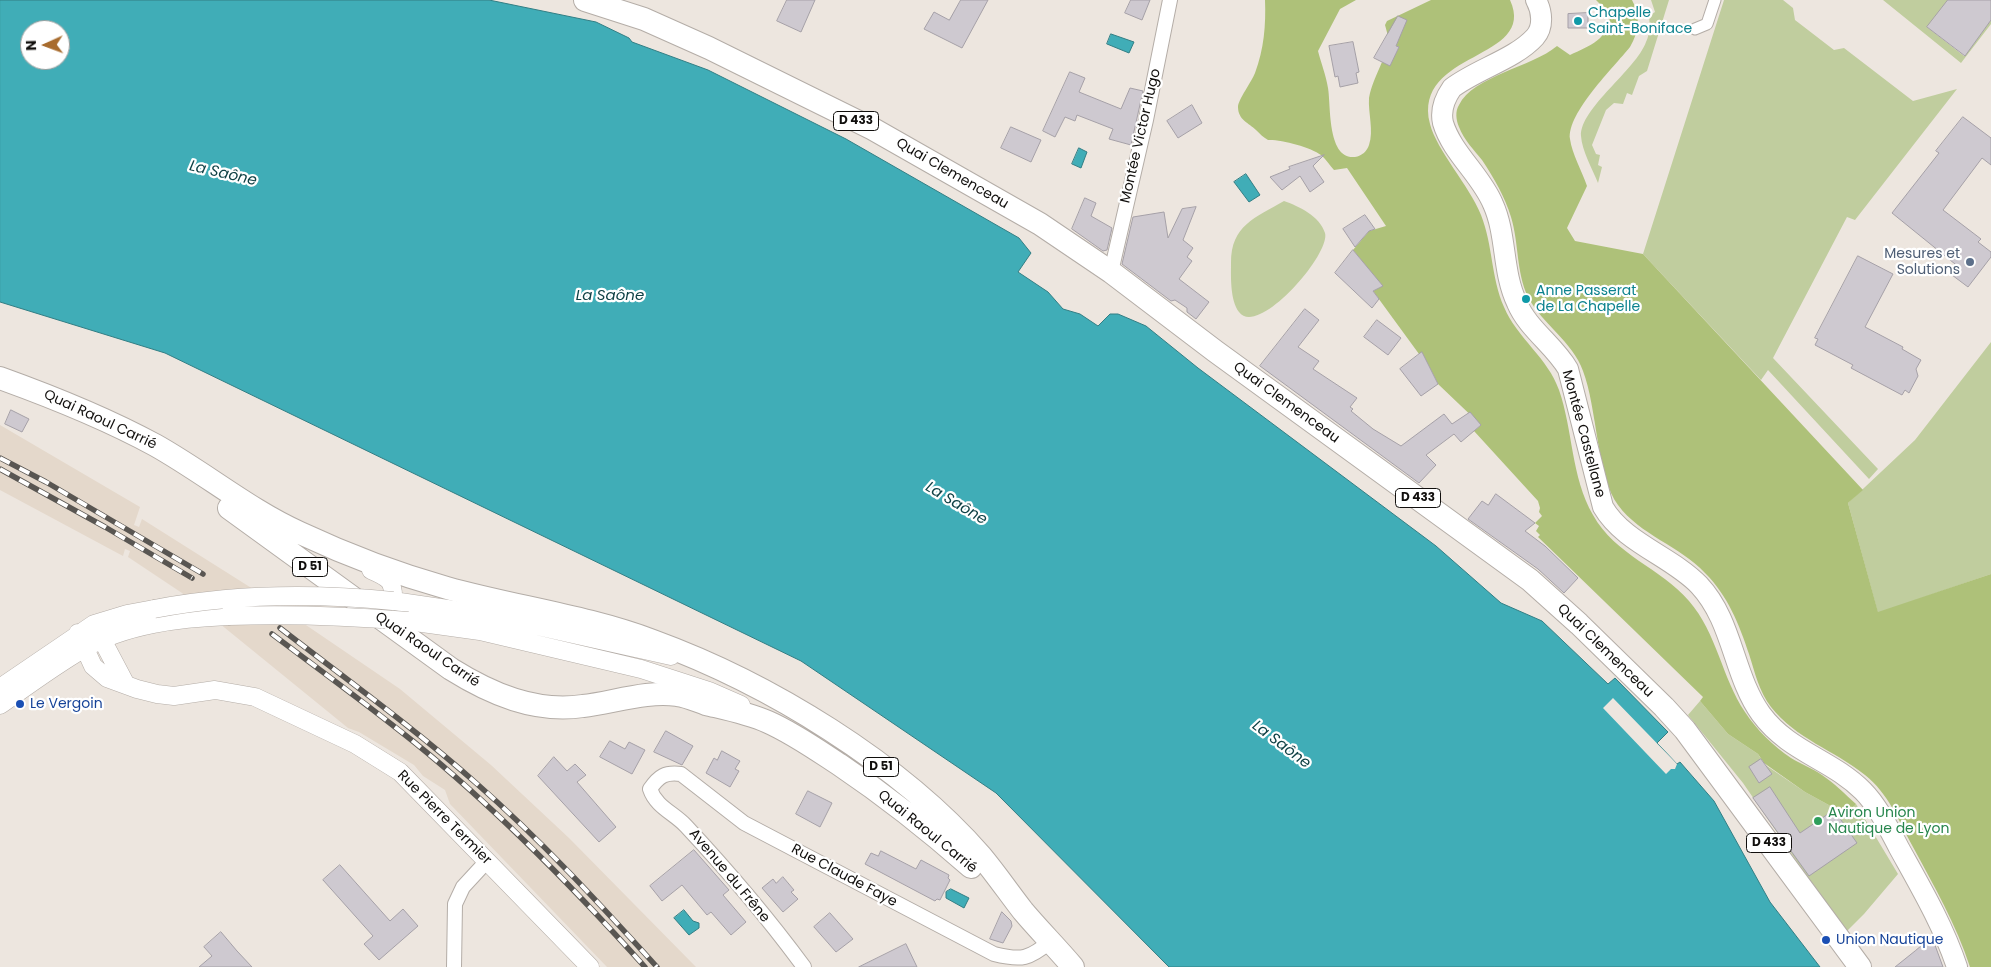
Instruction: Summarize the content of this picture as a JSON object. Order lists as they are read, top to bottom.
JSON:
{
  "streets": {
    "main road": [
      "D 433",
      "Quai Clemenceau",
      "Quai Raoul Carrié",
      "Montée Castellane",
      "D 51"
    ],
    "street": [
      "Montée Victor Hugo",
      "Rue Pierre Termier",
      "Avenue du Frêne",
      "Rue Claude Faye"
    ]
  },
  "crossings": [
    ["Montée Victor Hugo", "Quai Clemenceau"],
    ["Quai Raoul Carrié", "Rue Claude Faye"],
    ["Avenue du Frêne", "Rue Claude Faye"]
  ],
  "water": ["La Saône"],
  "places": [
    "Chapelle Saint-Boniface",
    "Mesures et Solutions",
    "Anne Passerat de La Chapelle",
    "Le Vergoin",
    "Aviron Union Nautique de Lyon",
    "Union Nautique"
  ],
  "north": "left"
}
